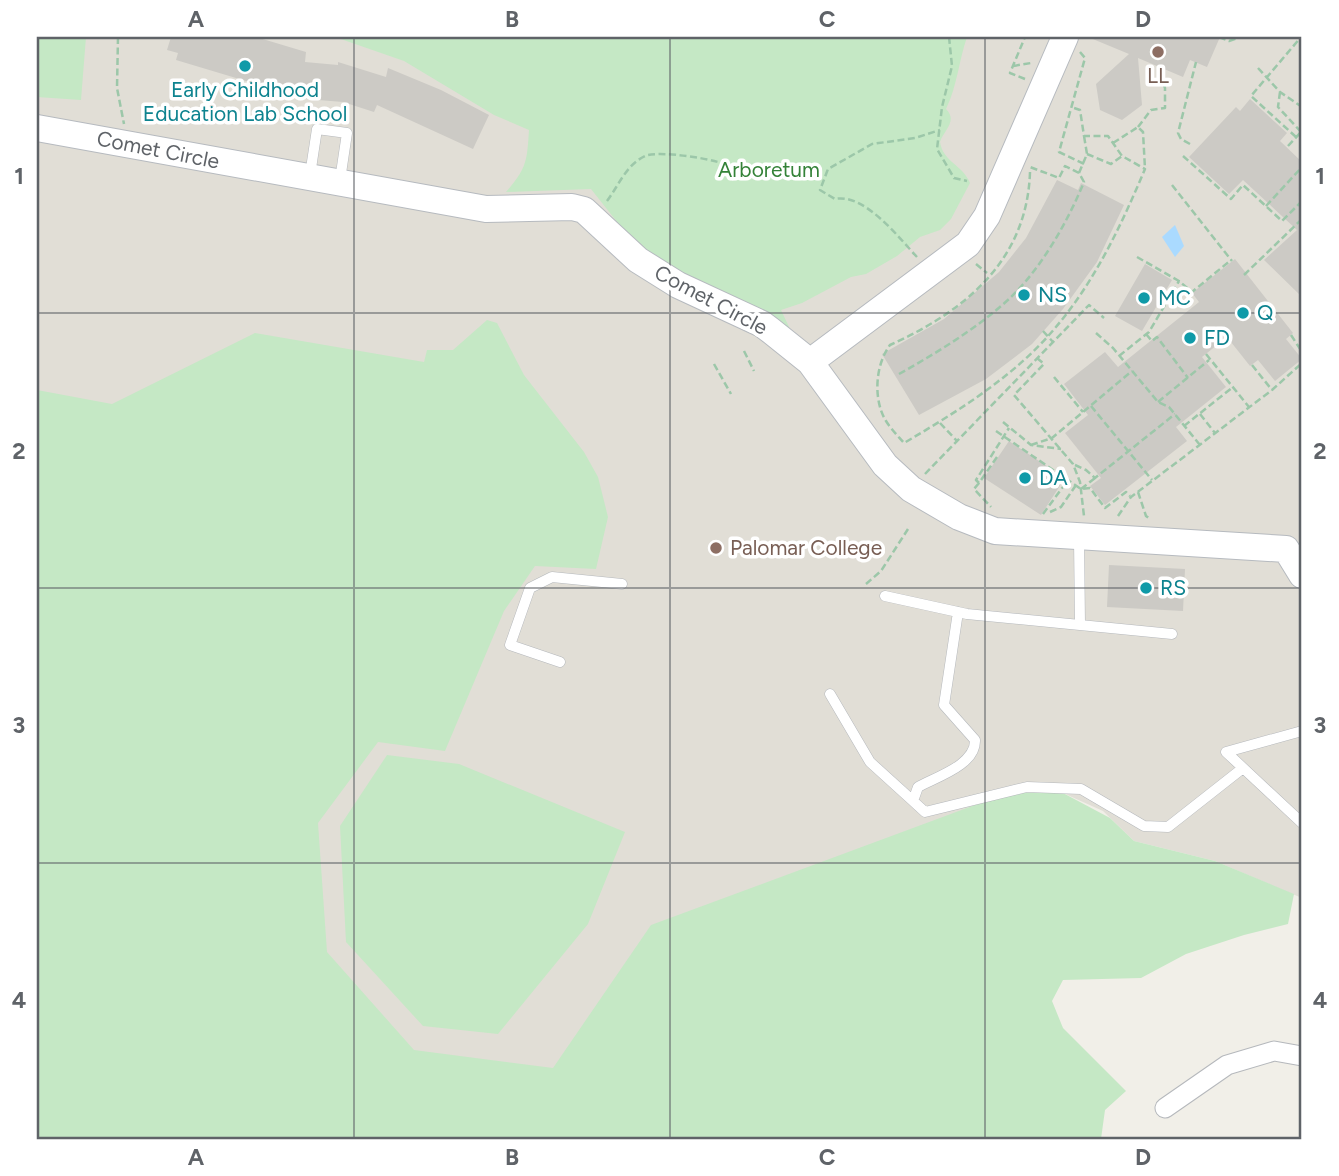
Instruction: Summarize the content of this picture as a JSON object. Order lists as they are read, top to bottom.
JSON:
{
  "streets": {
    "street": ["Comet Circle"]
  },
  "parks": ["Arboretum"],
  "places": [
    "LL",
    "Early Childhood Education Lab School",
    "NS",
    "MC",
    "Q",
    "FD",
    "DA",
    "Palomar College",
    "RS"
  ],
  "grid": {
    "columns": [
      "A",
      "B",
      "C",
      "D"
    ],
    "rows": [
      "1",
      "2",
      "3",
      "4"
    ]
  }
}
